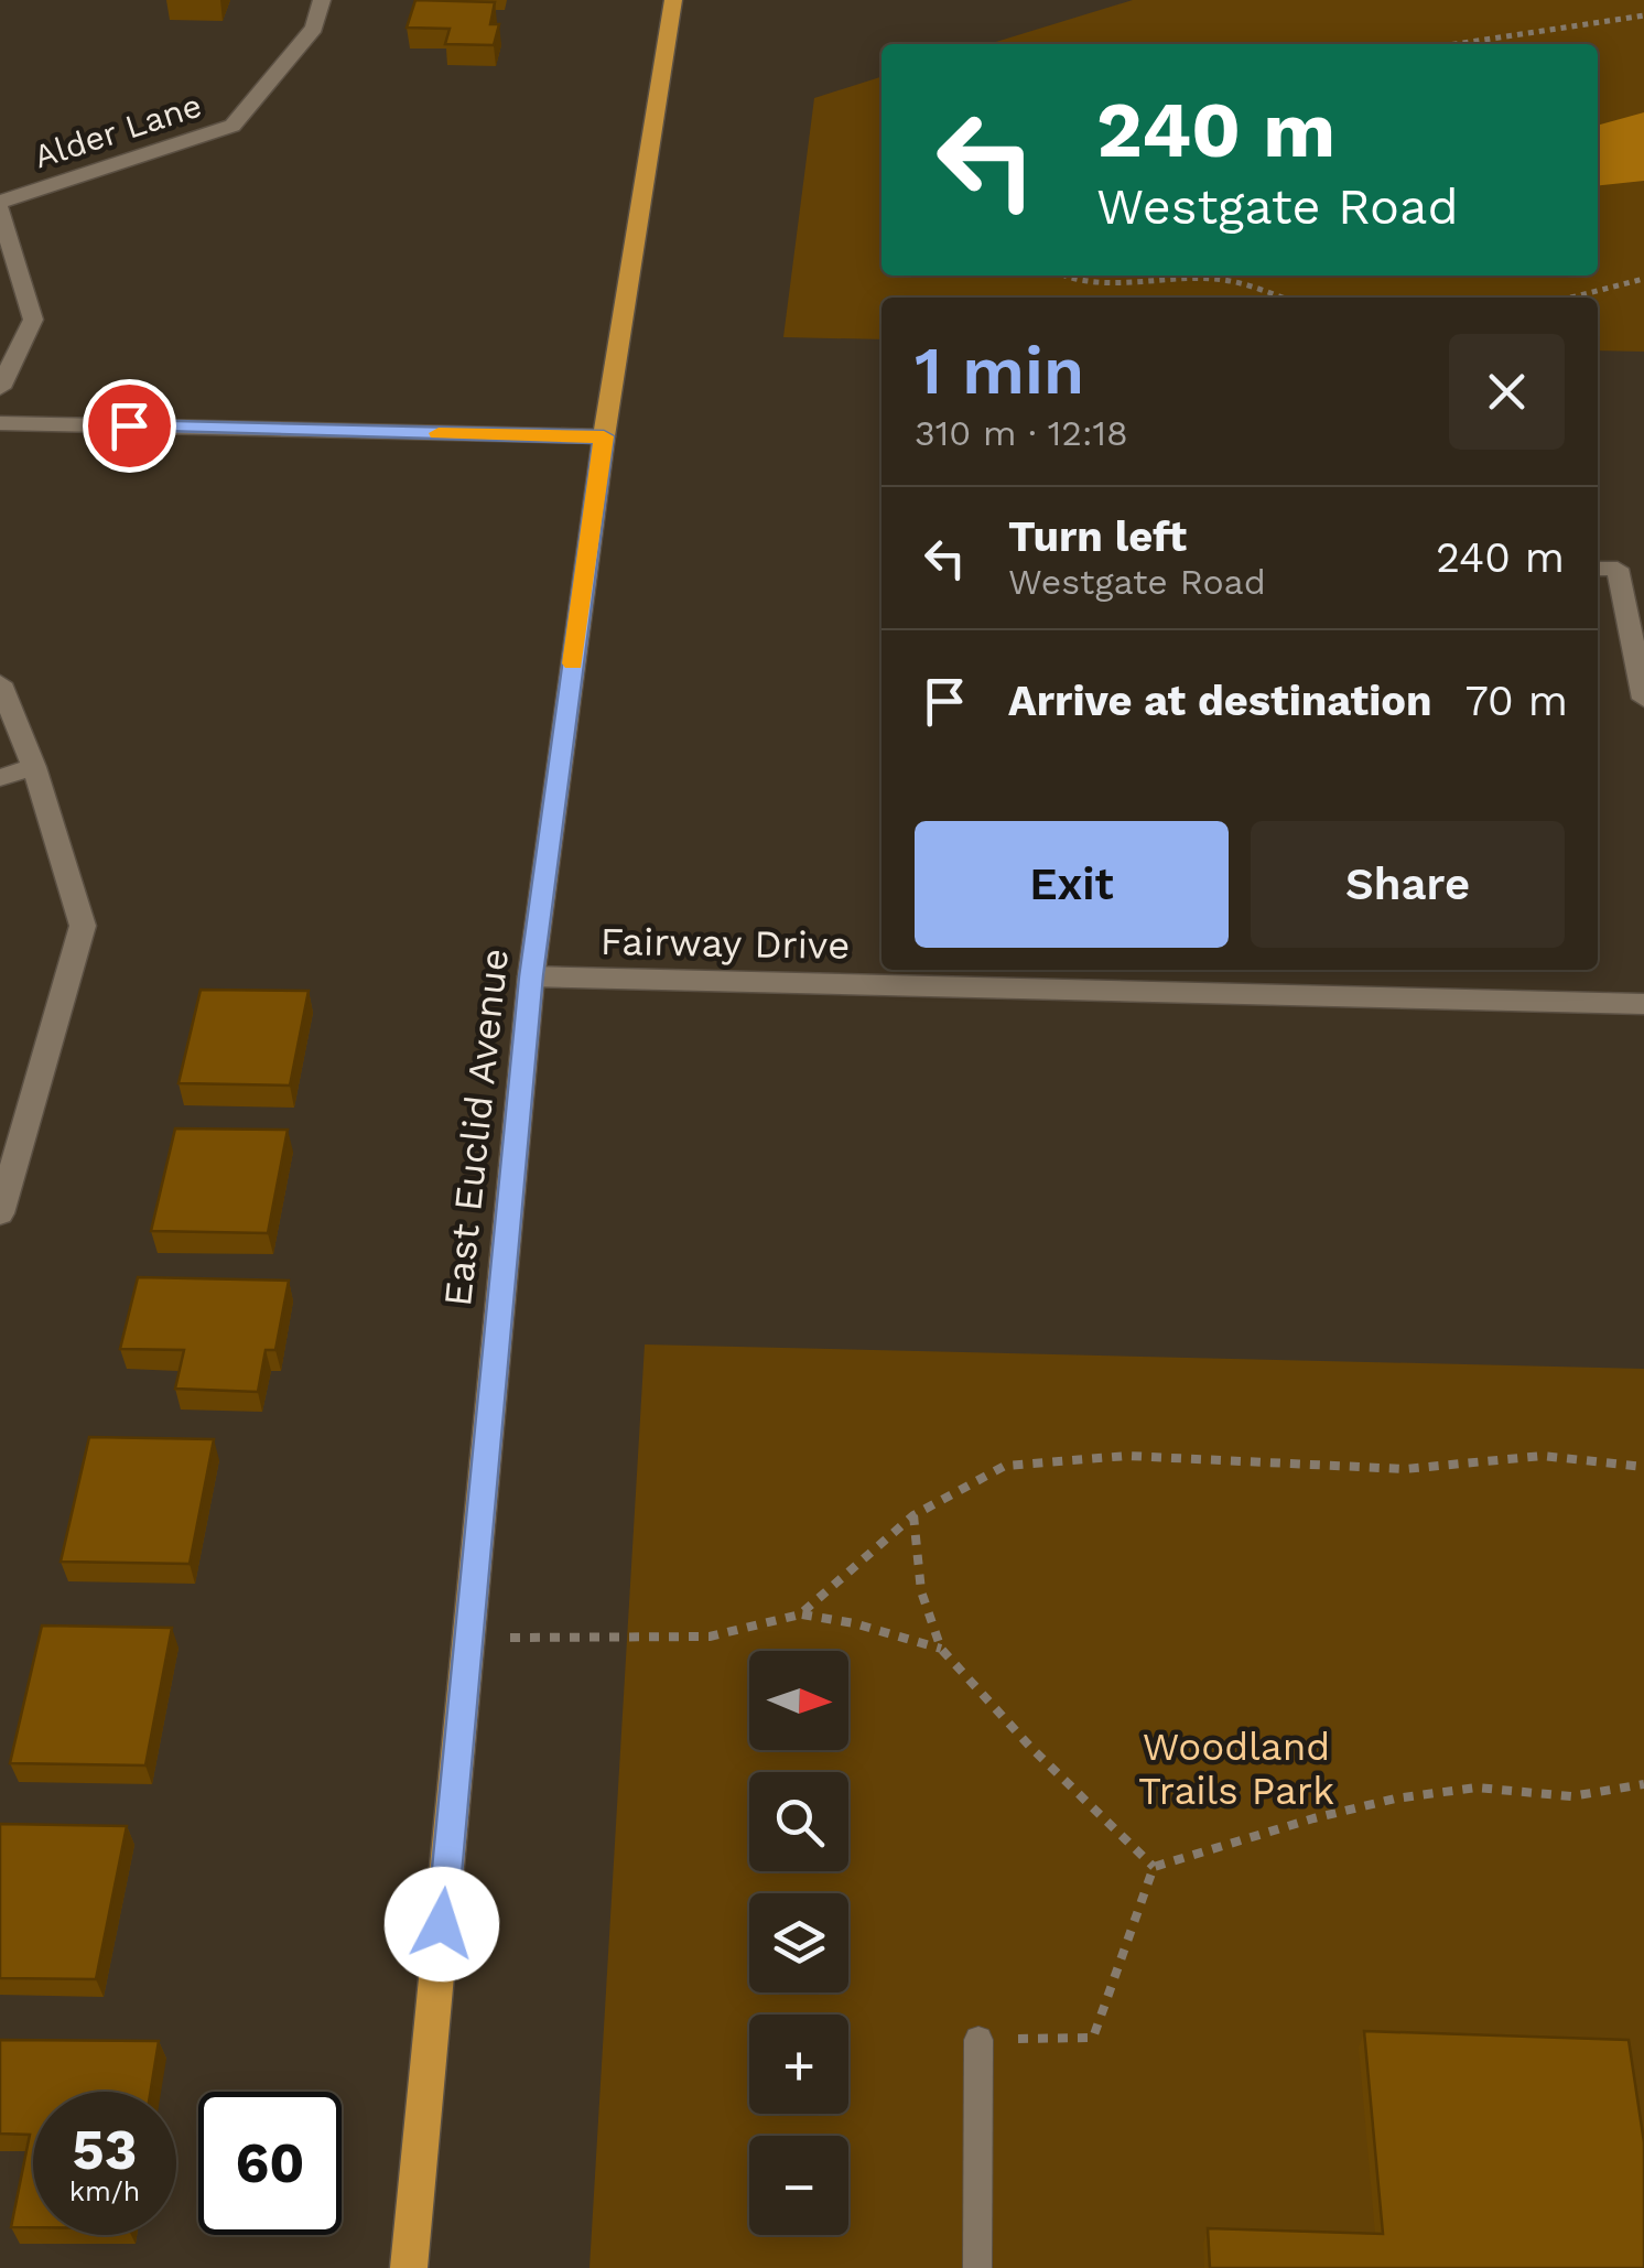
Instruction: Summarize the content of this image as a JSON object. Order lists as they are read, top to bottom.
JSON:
{
  "streets": {
    "main road": ["East Euclid Avenue"],
    "street": ["Alder Lane", "Fairway Drive"]
  },
  "crossings": [
    ["Fairway Drive", "East Euclid Avenue"]
  ],
  "parks": ["Woodland Trails Park"],
  "north": "right",
  "page": {
    "turn": ["240 m", "Westgate Road"],
    "heading": ["1 min", "310 m · 12:18"],
    "list": [
      {
        "name": "Turn left",
        "note": "Westgate Road",
        "value": "240 m"
      },
      {
        "name": "Arrive at destination",
        "value": "70 m"
      }
    ],
    "buttons": ["Exit", "Share"],
    "map_buttons": ["+", "−"],
    "speed": "53 km/h",
    "limit": "60"
  }
}
